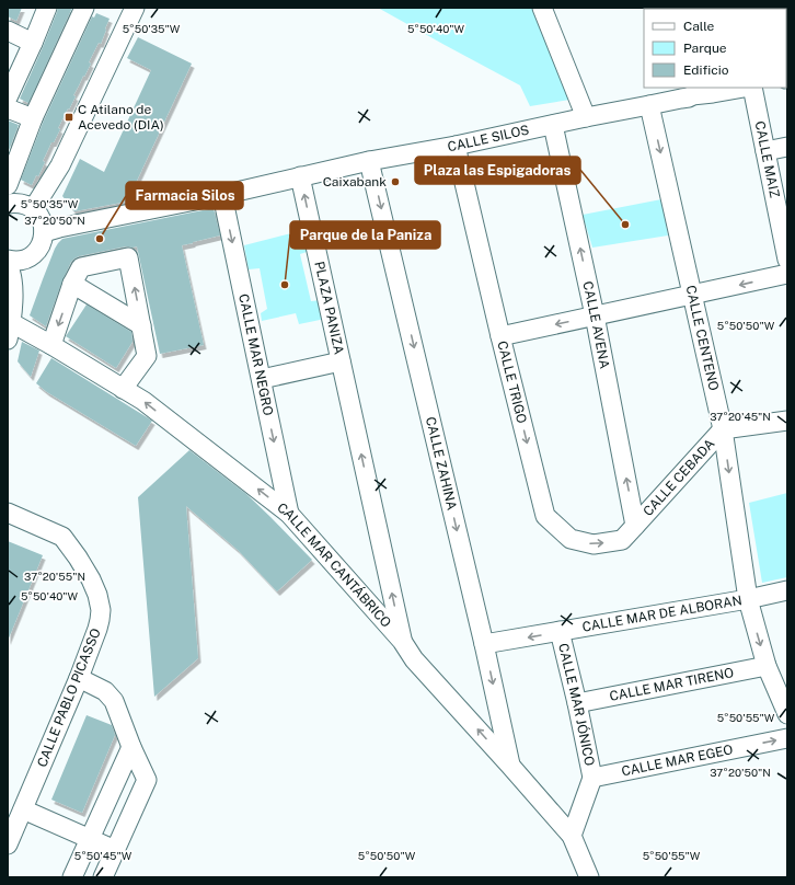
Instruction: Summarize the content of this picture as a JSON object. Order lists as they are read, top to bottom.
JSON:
{
  "streets": {
    "street": [
      "CALLE SILOS",
      "CALLE MAIZ",
      "PLAZA PANIZA",
      "CALLE AVENA",
      "CALLE CENTENO",
      "CALLE MAR NEGRO",
      "CALLE TRIGO",
      "CALLE ZAHINA",
      "CALLE CEBADA",
      "CALLE MAR CANTÁBRICO",
      "CALLE MAR DE ALBORAN",
      "CALLE MAR TIRENO",
      "CALLE PABLO PICASSO",
      "CALLE MAR JÓNICO",
      "CALLE MAR EGEO"
    ]
  },
  "crossings": [
    ["CALLE SILOS", "PLAZA PANIZA"],
    ["CALLE SILOS", "CALLE AVENA"],
    ["CALLE SILOS", "CALLE CENTENO"],
    ["CALLE SILOS", "CALLE MAR NEGRO"],
    ["CALLE SILOS", "CALLE TRIGO"],
    ["CALLE SILOS", "CALLE ZAHINA"],
    ["PLAZA PANIZA", "CALLE MAR CANTÁBRICO"],
    ["CALLE AVENA", "CALLE TRIGO"],
    ["CALLE AVENA", "CALLE CEBADA"],
    ["CALLE CENTENO", "CALLE CEBADA"],
    ["CALLE CENTENO", "CALLE MAR DE ALBORAN"],
    ["CALLE CENTENO", "CALLE MAR TIRENO"],
    ["CALLE MAR NEGRO", "CALLE MAR CANTÁBRICO"],
    ["CALLE TRIGO", "CALLE CEBADA"],
    ["CALLE ZAHINA", "CALLE MAR CANTÁBRICO"],
    ["CALLE ZAHINA", "CALLE MAR DE ALBORAN"],
    ["CALLE MAR DE ALBORAN", "CALLE MAR JÓNICO"],
    ["CALLE MAR TIRENO", "CALLE MAR JÓNICO"],
    ["CALLE MAR JÓNICO", "CALLE MAR EGEO"]
  ],
  "one_way": [
    "PLAZA PANIZA",
    "CALLE AVENA",
    "CALLE CENTENO",
    "CALLE MAR NEGRO",
    "CALLE ZAHINA",
    "CALLE MAR CANTÁBRICO",
    "CALLE MAR EGEO"
  ],
  "places": {
    "transit": ["C Atilano de Acevedo (DIA)"],
    "other": [
      "Caixabank",
      "Plaza las Espigadoras",
      "Farmacia Silos",
      "Parque de la Paniza"
    ]
  },
  "legend": ["Calle", "Parque", "Edificio"],
  "coordinates": [
    "5°50'35\"W",
    "5°50'40\"W",
    "37°20'50\"N",
    "5°50'50\"W",
    "37°20'45\"N",
    "37°20'55\"N",
    "5°50'55\"W",
    "5°50'45\"W"
  ]
}
